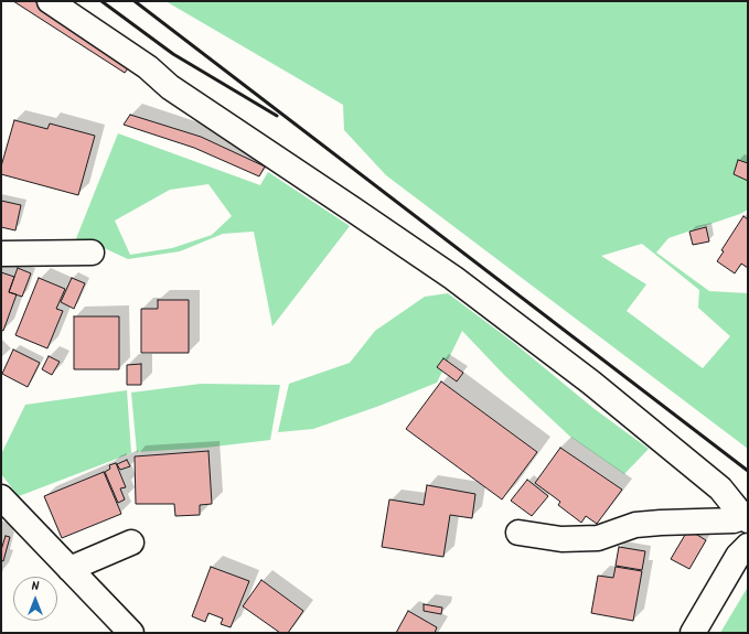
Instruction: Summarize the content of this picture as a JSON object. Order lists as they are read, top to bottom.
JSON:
{
  "north": "top"
}
